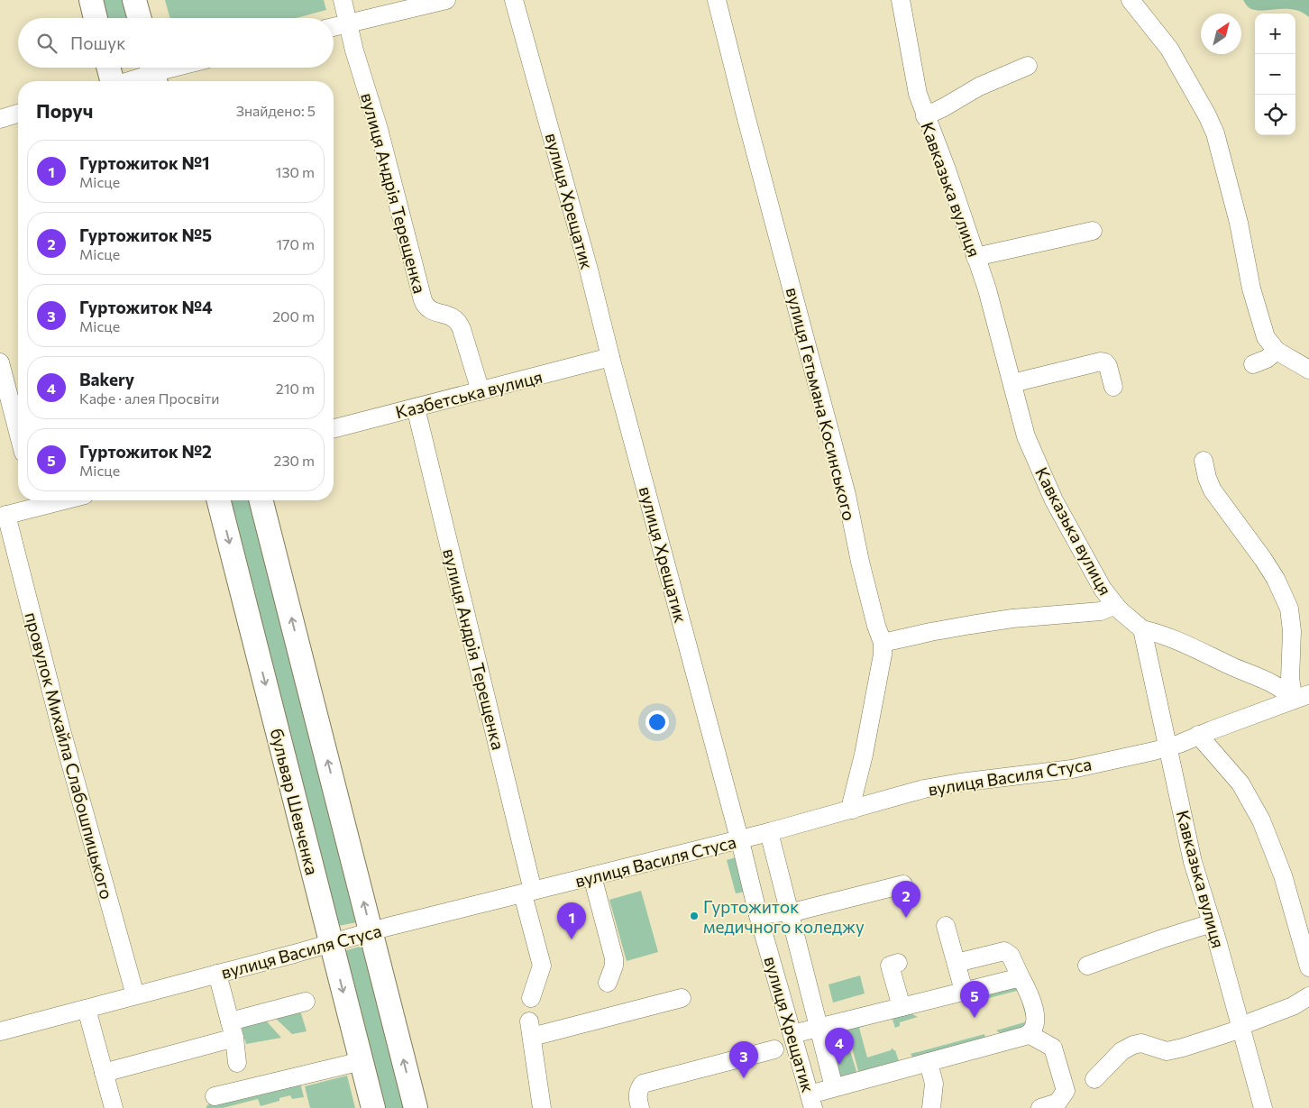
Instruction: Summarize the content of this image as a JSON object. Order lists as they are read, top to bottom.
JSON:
{
  "streets": {
    "main road": ["бульвар Шевченка"],
    "street": [
      "Кавказька вулиця",
      "вулиця Андрія Терещенка",
      "вулиця Хрещатик",
      "Казбетська вулиця",
      "вулиця Гетьмана Косинського",
      "провулок Михайла Слабошпицького",
      "вулиця Василя Стуса"
    ]
  },
  "crossings": [
    ["Кавказька вулиця", "вулиця Василя Стуса"],
    ["вулиця Андрія Терещенка", "Казбетська вулиця"],
    ["вулиця Андрія Терещенка", "вулиця Василя Стуса"],
    ["вулиця Хрещатик", "Казбетська вулиця"],
    ["вулиця Хрещатик", "вулиця Василя Стуса"],
    ["вулиця Гетьмана Косинського", "вулиця Василя Стуса"],
    ["провулок Михайла Слабошпицького", "вулиця Василя Стуса"],
    ["вулиця Василя Стуса", "бульвар Шевченка"]
  ],
  "places": ["Гуртожиток медичного коледжу"],
  "north": "top right",
  "page": {
    "map_buttons": ["+", "−"],
    "search": "Пошук",
    "heading": ["Поруч", "Знайдено: 5"],
    "list": [
      {
        "mark": "1",
        "name": "Гуртожиток №1",
        "note": "Місце",
        "value": "130 m"
      },
      {
        "mark": "2",
        "name": "Гуртожиток №5",
        "note": "Місце",
        "value": "170 m"
      },
      {
        "mark": "3",
        "name": "Гуртожиток №4",
        "note": "Місце",
        "value": "200 m"
      },
      {
        "mark": "4",
        "name": "Bakery",
        "note": "Кафе · алея Просвіти",
        "value": "210 m"
      },
      {
        "mark": "5",
        "name": "Гуртожиток №2",
        "note": "Місце",
        "value": "230 m"
      }
    ],
    "pins": [
      "2",
      "1",
      "5",
      "4",
      "3"
    ]
  }
}
